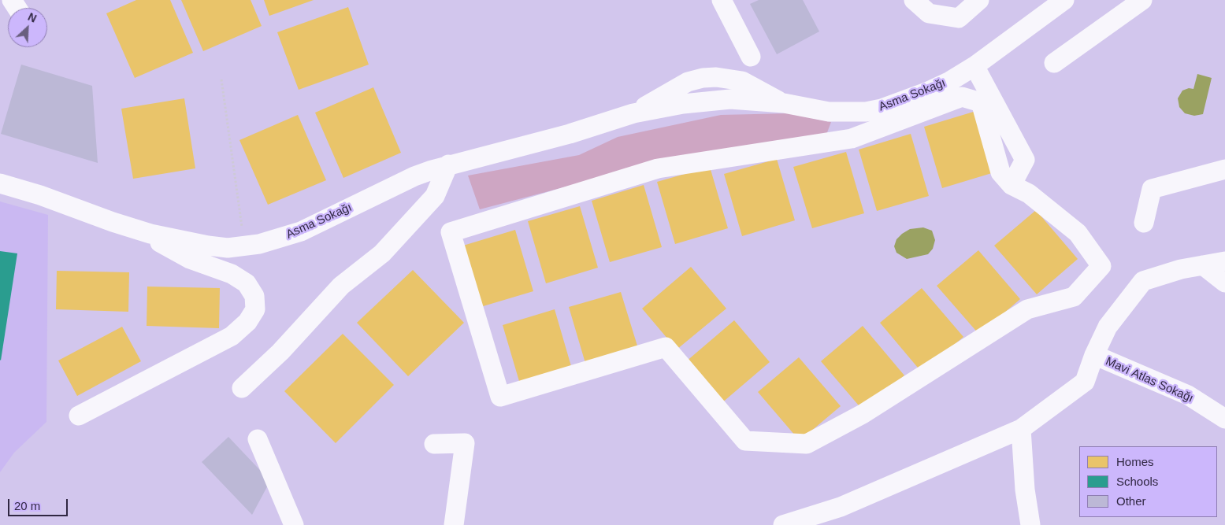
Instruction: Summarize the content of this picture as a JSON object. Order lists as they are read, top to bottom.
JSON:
{
  "streets": {
    "street": ["Asma Sokağı", "Mavi Atlas Sokağı"]
  },
  "legend": ["Homes", "Schools", "Other"],
  "scale_bar": "20 m",
  "north": "top right"
}
